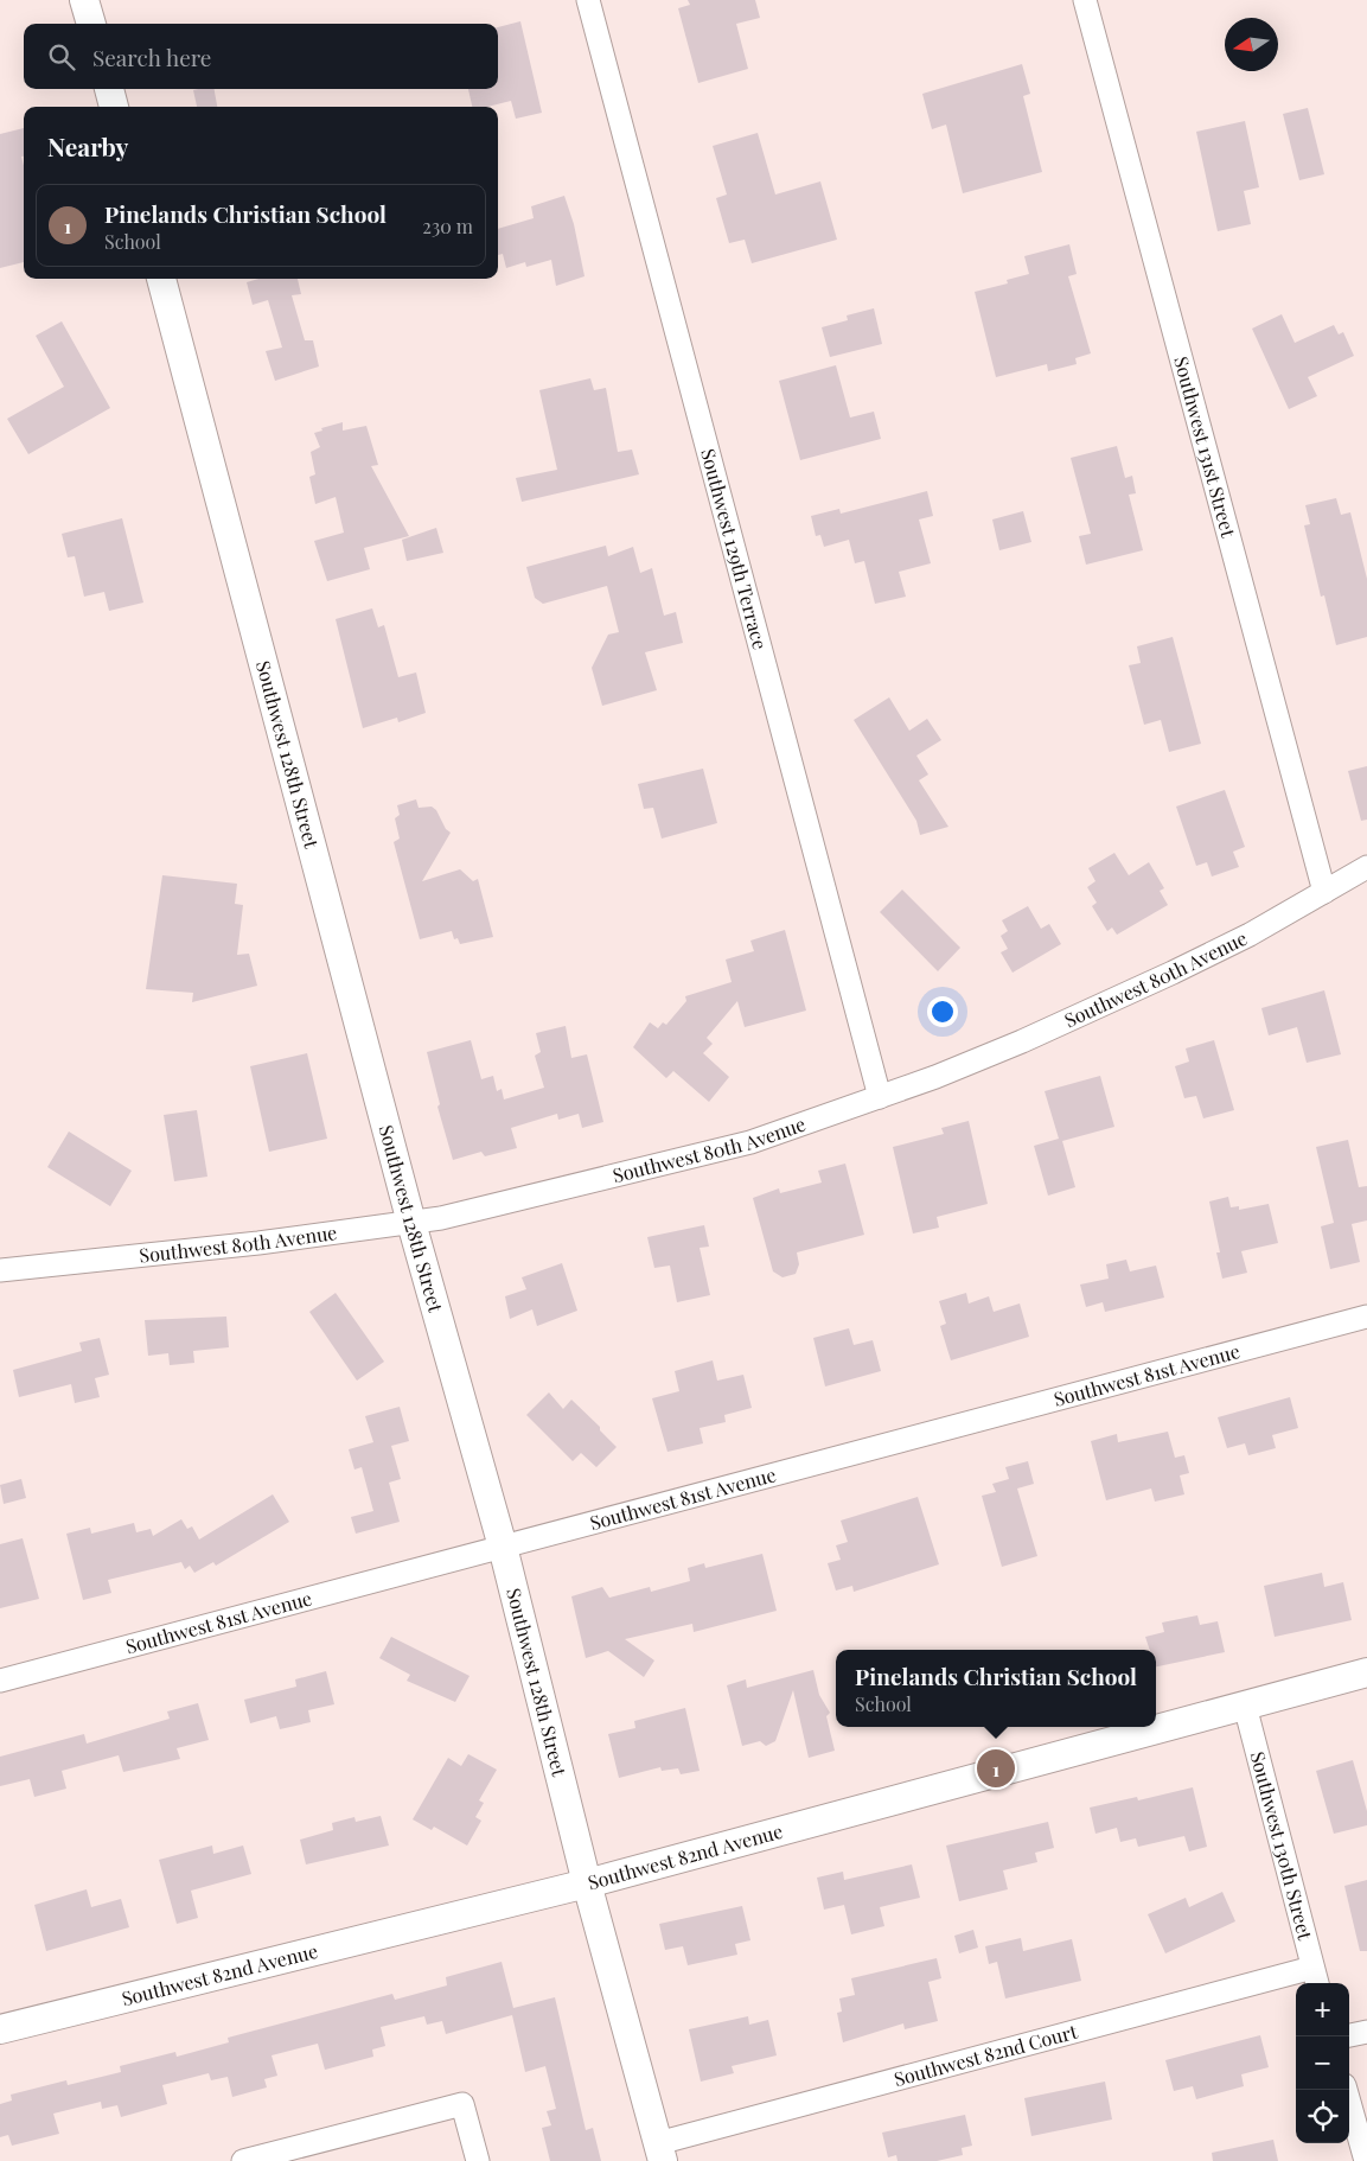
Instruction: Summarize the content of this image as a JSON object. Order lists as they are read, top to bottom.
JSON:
{
  "streets": {
    "street": [
      "Southwest 131st Street",
      "Southwest 129th Terrace",
      "Southwest 128th Street",
      "Southwest 80th Avenue",
      "Southwest 81st Avenue",
      "Southwest 130th Street",
      "Southwest 82nd Avenue",
      "Southwest 82nd Court"
    ]
  },
  "crossings": [
    ["Southwest 131st Street", "Southwest 80th Avenue"],
    ["Southwest 129th Terrace", "Southwest 80th Avenue"],
    ["Southwest 128th Street", "Southwest 80th Avenue"],
    ["Southwest 128th Street", "Southwest 81st Avenue"],
    ["Southwest 128th Street", "Southwest 82nd Avenue"],
    ["Southwest 128th Street", "Southwest 82nd Court"],
    ["Southwest 130th Street", "Southwest 82nd Avenue"],
    ["Southwest 130th Street", "Southwest 82nd Court"]
  ],
  "north": "left",
  "page": {
    "search": "Search here",
    "heading": "Nearby",
    "list": [
      {
        "mark": "1",
        "name": "Pinelands Christian School",
        "note": "School",
        "value": "230 m"
      }
    ],
    "popup": ["Pinelands Christian School", "School"],
    "pins": "1",
    "map_buttons": ["+", "−"]
  }
}
